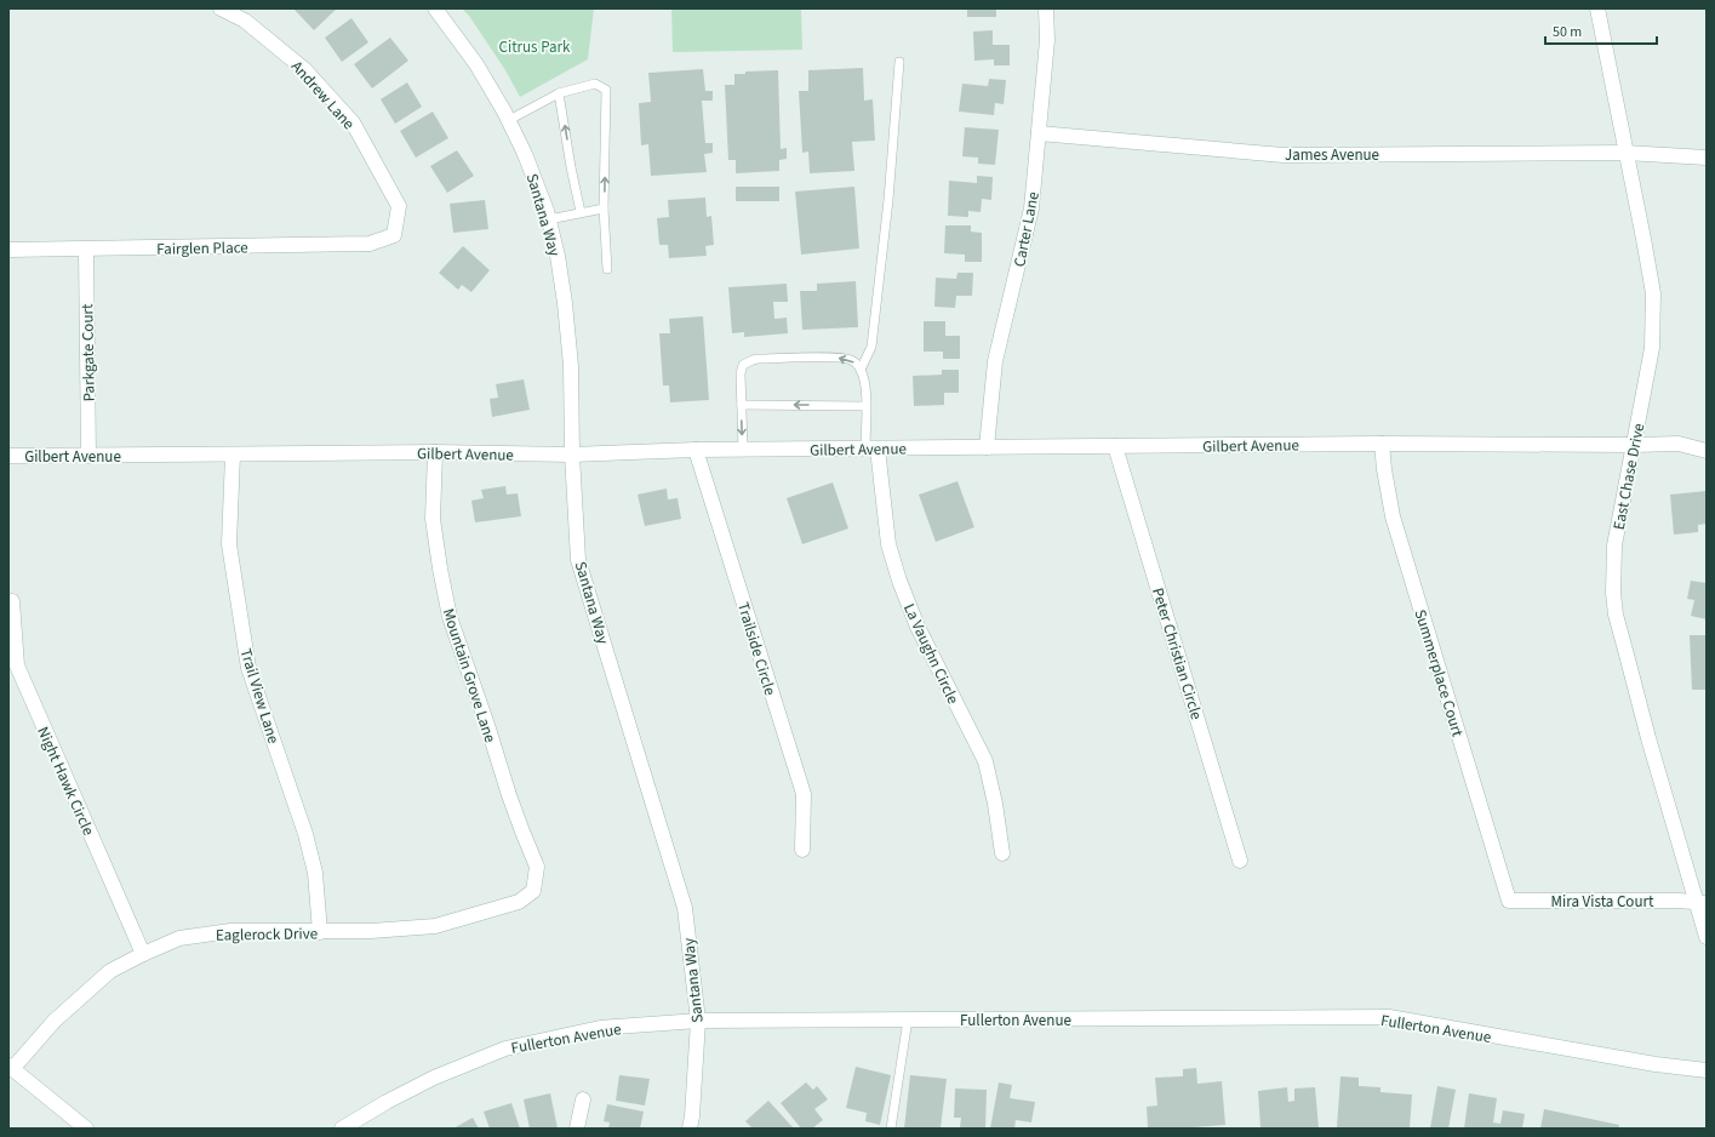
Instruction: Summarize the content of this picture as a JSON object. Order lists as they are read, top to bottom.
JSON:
{
  "streets": {
    "street": [
      "Andrew Lane",
      "James Avenue",
      "Santana Way",
      "Carter Lane",
      "Fairglen Place",
      "Parkgate Court",
      "Gilbert Avenue",
      "East Chase Drive",
      "Trailside Circle",
      "La Vaughn Circle",
      "Peter Christian Circle",
      "Summerplace Court",
      "Mountain Grove Lane",
      "Trail View Lane",
      "Night Hawk Circle",
      "Mira Vista Court",
      "Eaglerock Drive",
      "Fullerton Avenue"
    ]
  },
  "crossings": [
    ["Andrew Lane", "Fairglen Place"],
    ["James Avenue", "Carter Lane"],
    ["James Avenue", "East Chase Drive"],
    ["Santana Way", "Gilbert Avenue"],
    ["Santana Way", "Fullerton Avenue"],
    ["Carter Lane", "Gilbert Avenue"],
    ["Fairglen Place", "Parkgate Court"],
    ["Parkgate Court", "Gilbert Avenue"],
    ["Gilbert Avenue", "East Chase Drive"],
    ["Gilbert Avenue", "Trailside Circle"],
    ["Gilbert Avenue", "La Vaughn Circle"],
    ["Gilbert Avenue", "Peter Christian Circle"],
    ["Gilbert Avenue", "Summerplace Court"],
    ["Gilbert Avenue", "Mountain Grove Lane"],
    ["Gilbert Avenue", "Trail View Lane"],
    ["East Chase Drive", "Mira Vista Court"],
    ["Summerplace Court", "Mira Vista Court"],
    ["Mountain Grove Lane", "Eaglerock Drive"],
    ["Trail View Lane", "Eaglerock Drive"],
    ["Night Hawk Circle", "Eaglerock Drive"]
  ],
  "parks": ["Citrus Park"],
  "scale_bar": "50 m"
}
